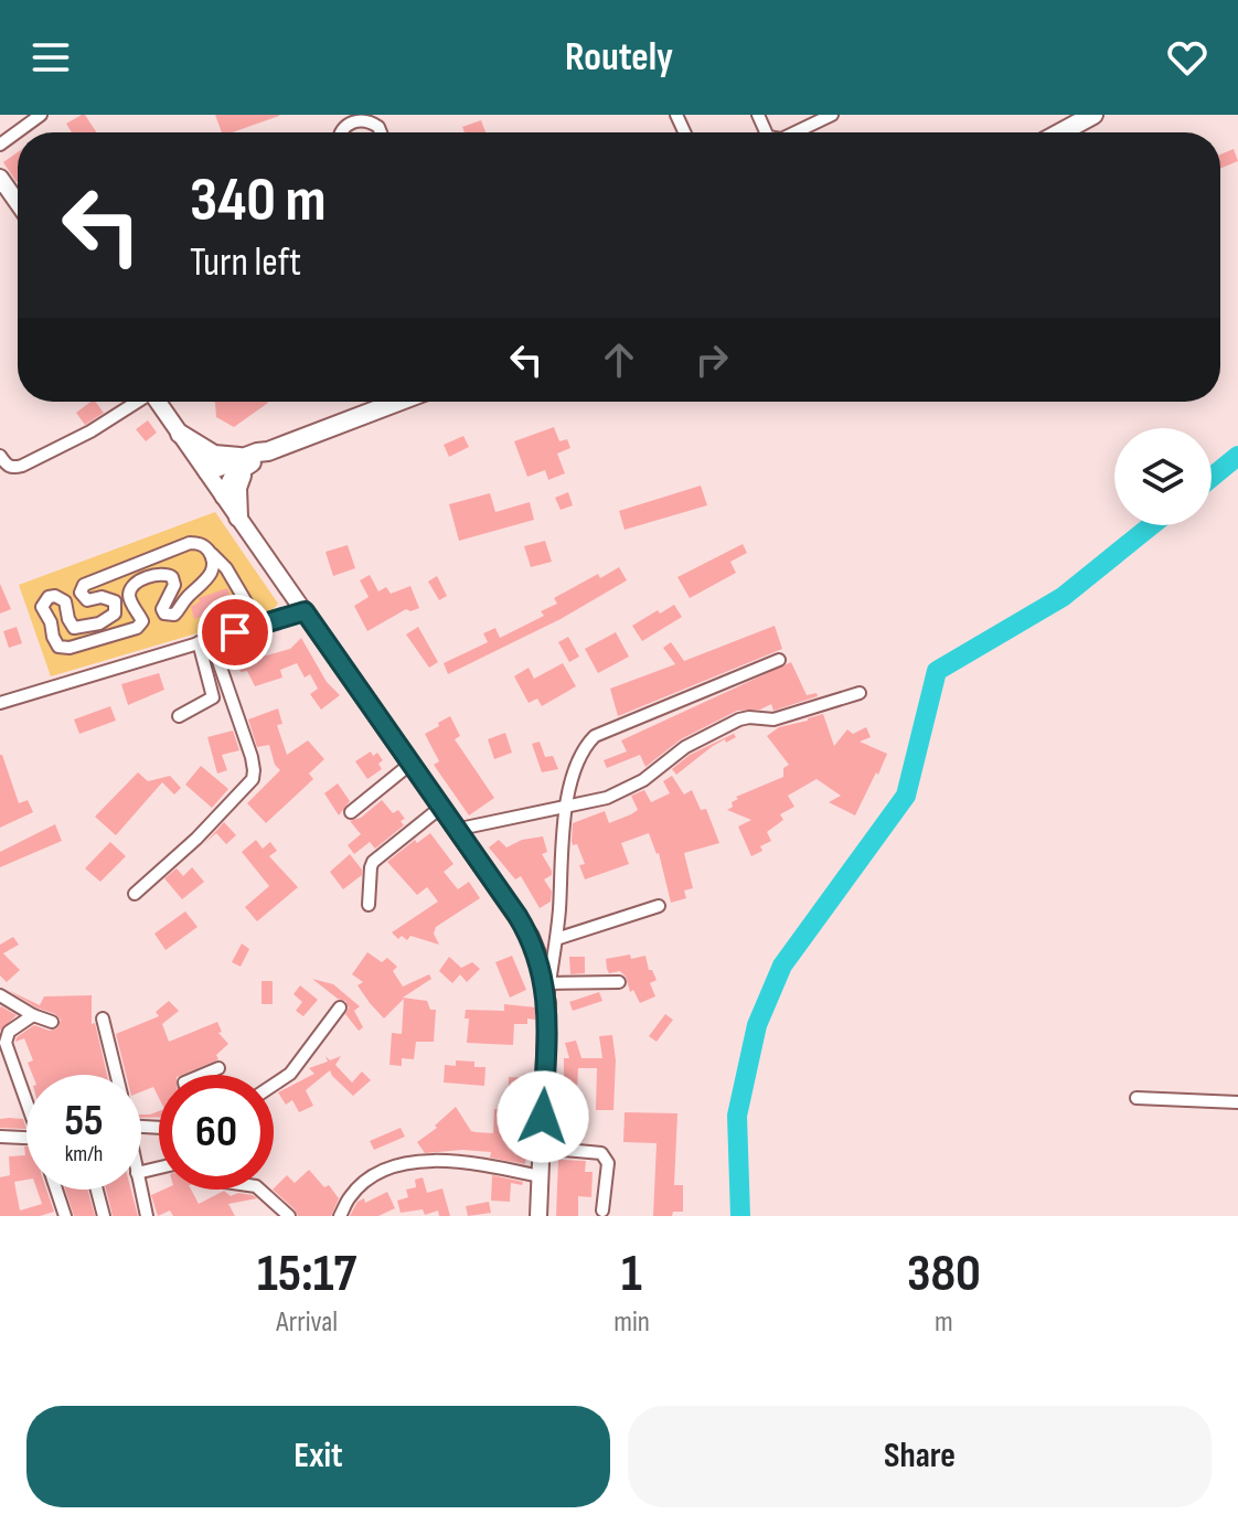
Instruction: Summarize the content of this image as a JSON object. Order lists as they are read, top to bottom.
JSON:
{
  "page": {
    "header": "Routely",
    "turn": ["340 m", "Turn left"],
    "speed": "55 km/h",
    "limit": "60",
    "eta": [
      "15:17",
      "Arrival",
      "1",
      "min",
      "380",
      "m"
    ],
    "buttons": ["Exit", "Share"]
  }
}
